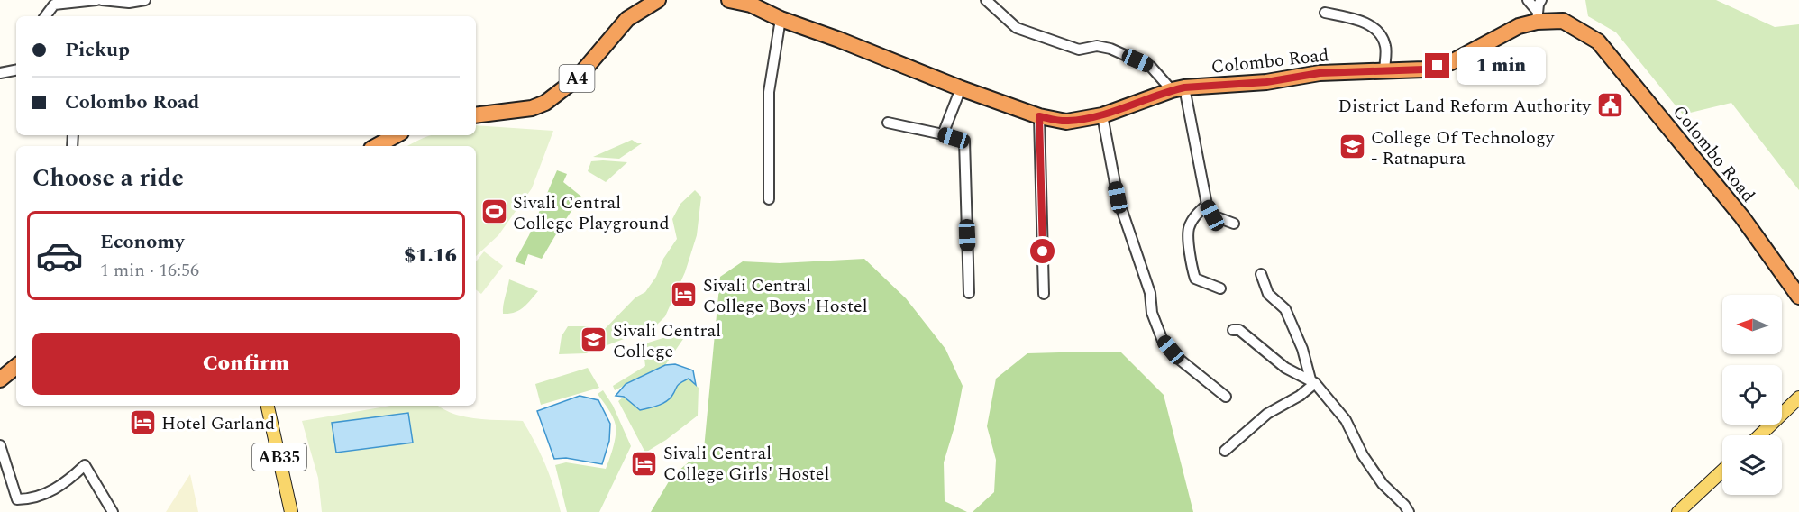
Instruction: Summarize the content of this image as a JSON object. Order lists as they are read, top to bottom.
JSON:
{
  "streets": {
    "highway": ["Colombo Road", "A4"],
    "main road": ["AB35"]
  },
  "places": {
    "public building": ["District Land Reform Authority"],
    "school or university": ["College Of Technology - Ratnapura", "Sivali Central College"],
    "sports": ["Sivali Central College Playground"],
    "hotel": ["Sivali Central College Boys' Hostel", "Hotel Garland", "Sivali Central College Girls' Hostel"]
  },
  "north": "left",
  "page": {
    "banner": ["Pickup", "Colombo Road"],
    "bubble": "1 min",
    "heading": "Choose a ride",
    "list": [
      {
        "name": "Economy",
        "note": "1 min · 16:56",
        "value": "$1.16"
      }
    ],
    "buttons": "Confirm"
  }
}
